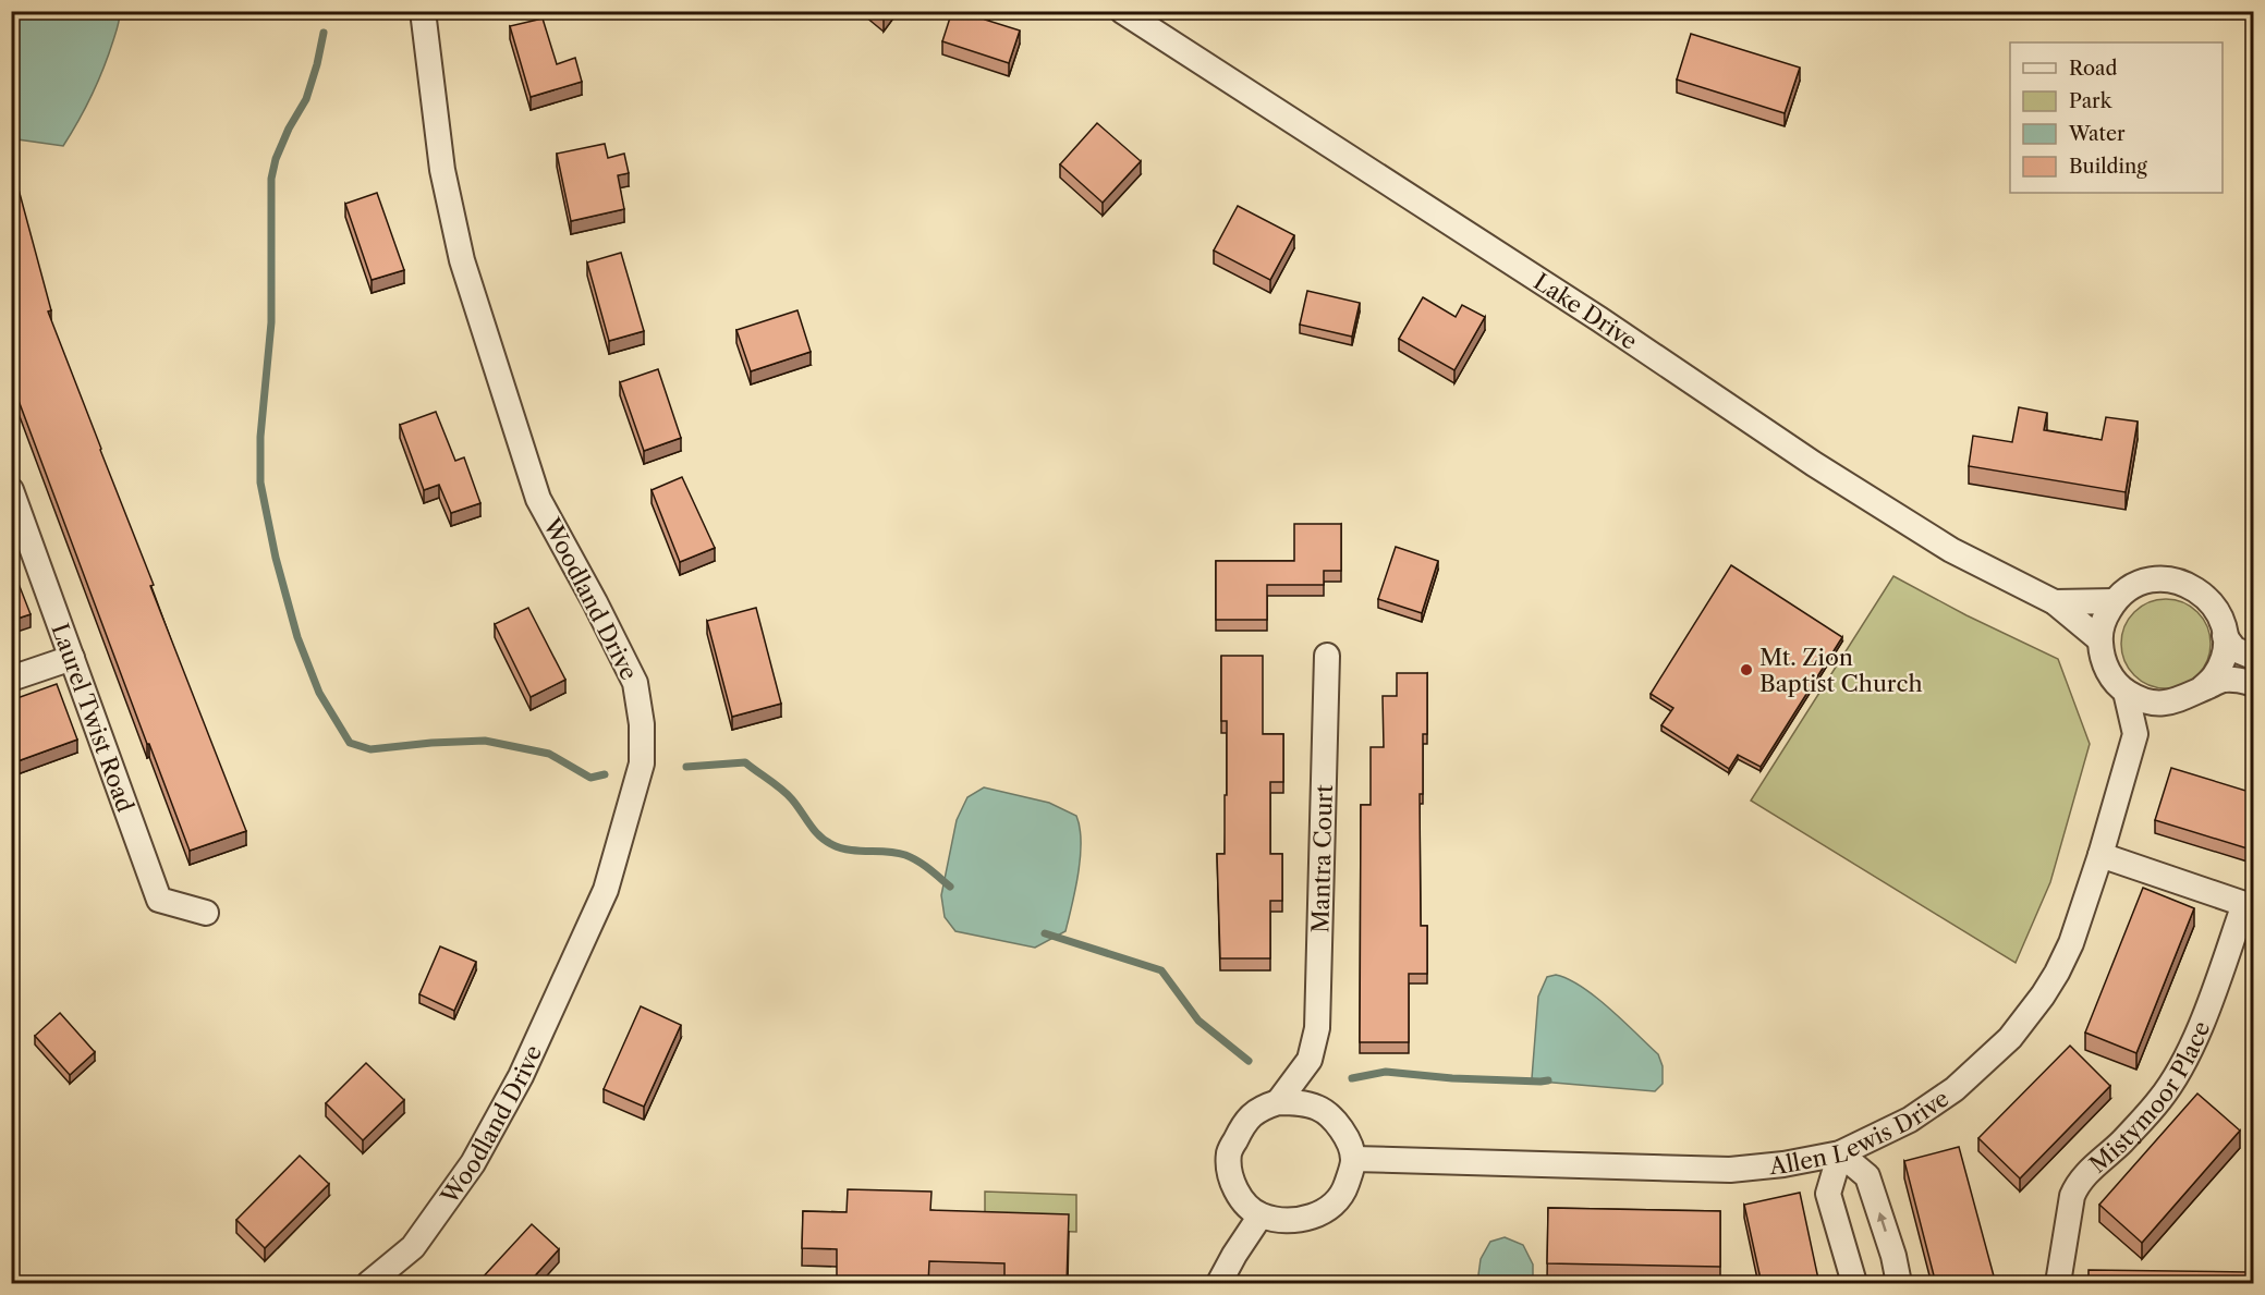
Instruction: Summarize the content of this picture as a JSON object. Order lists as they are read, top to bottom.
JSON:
{
  "streets": {
    "street": [
      "Lake Drive",
      "Woodland Drive",
      "Laurel Twist Road",
      "Mantra Court",
      "Mistymoor Place",
      "Allen Lewis Drive"
    ]
  },
  "crossings": [
    ["Lake Drive", "Allen Lewis Drive"],
    ["Mantra Court", "Allen Lewis Drive"],
    ["Mistymoor Place", "Allen Lewis Drive"]
  ],
  "places": ["Mt. Zion Baptist Church"],
  "legend": [
    "Road",
    "Park",
    "Water",
    "Building"
  ]
}
